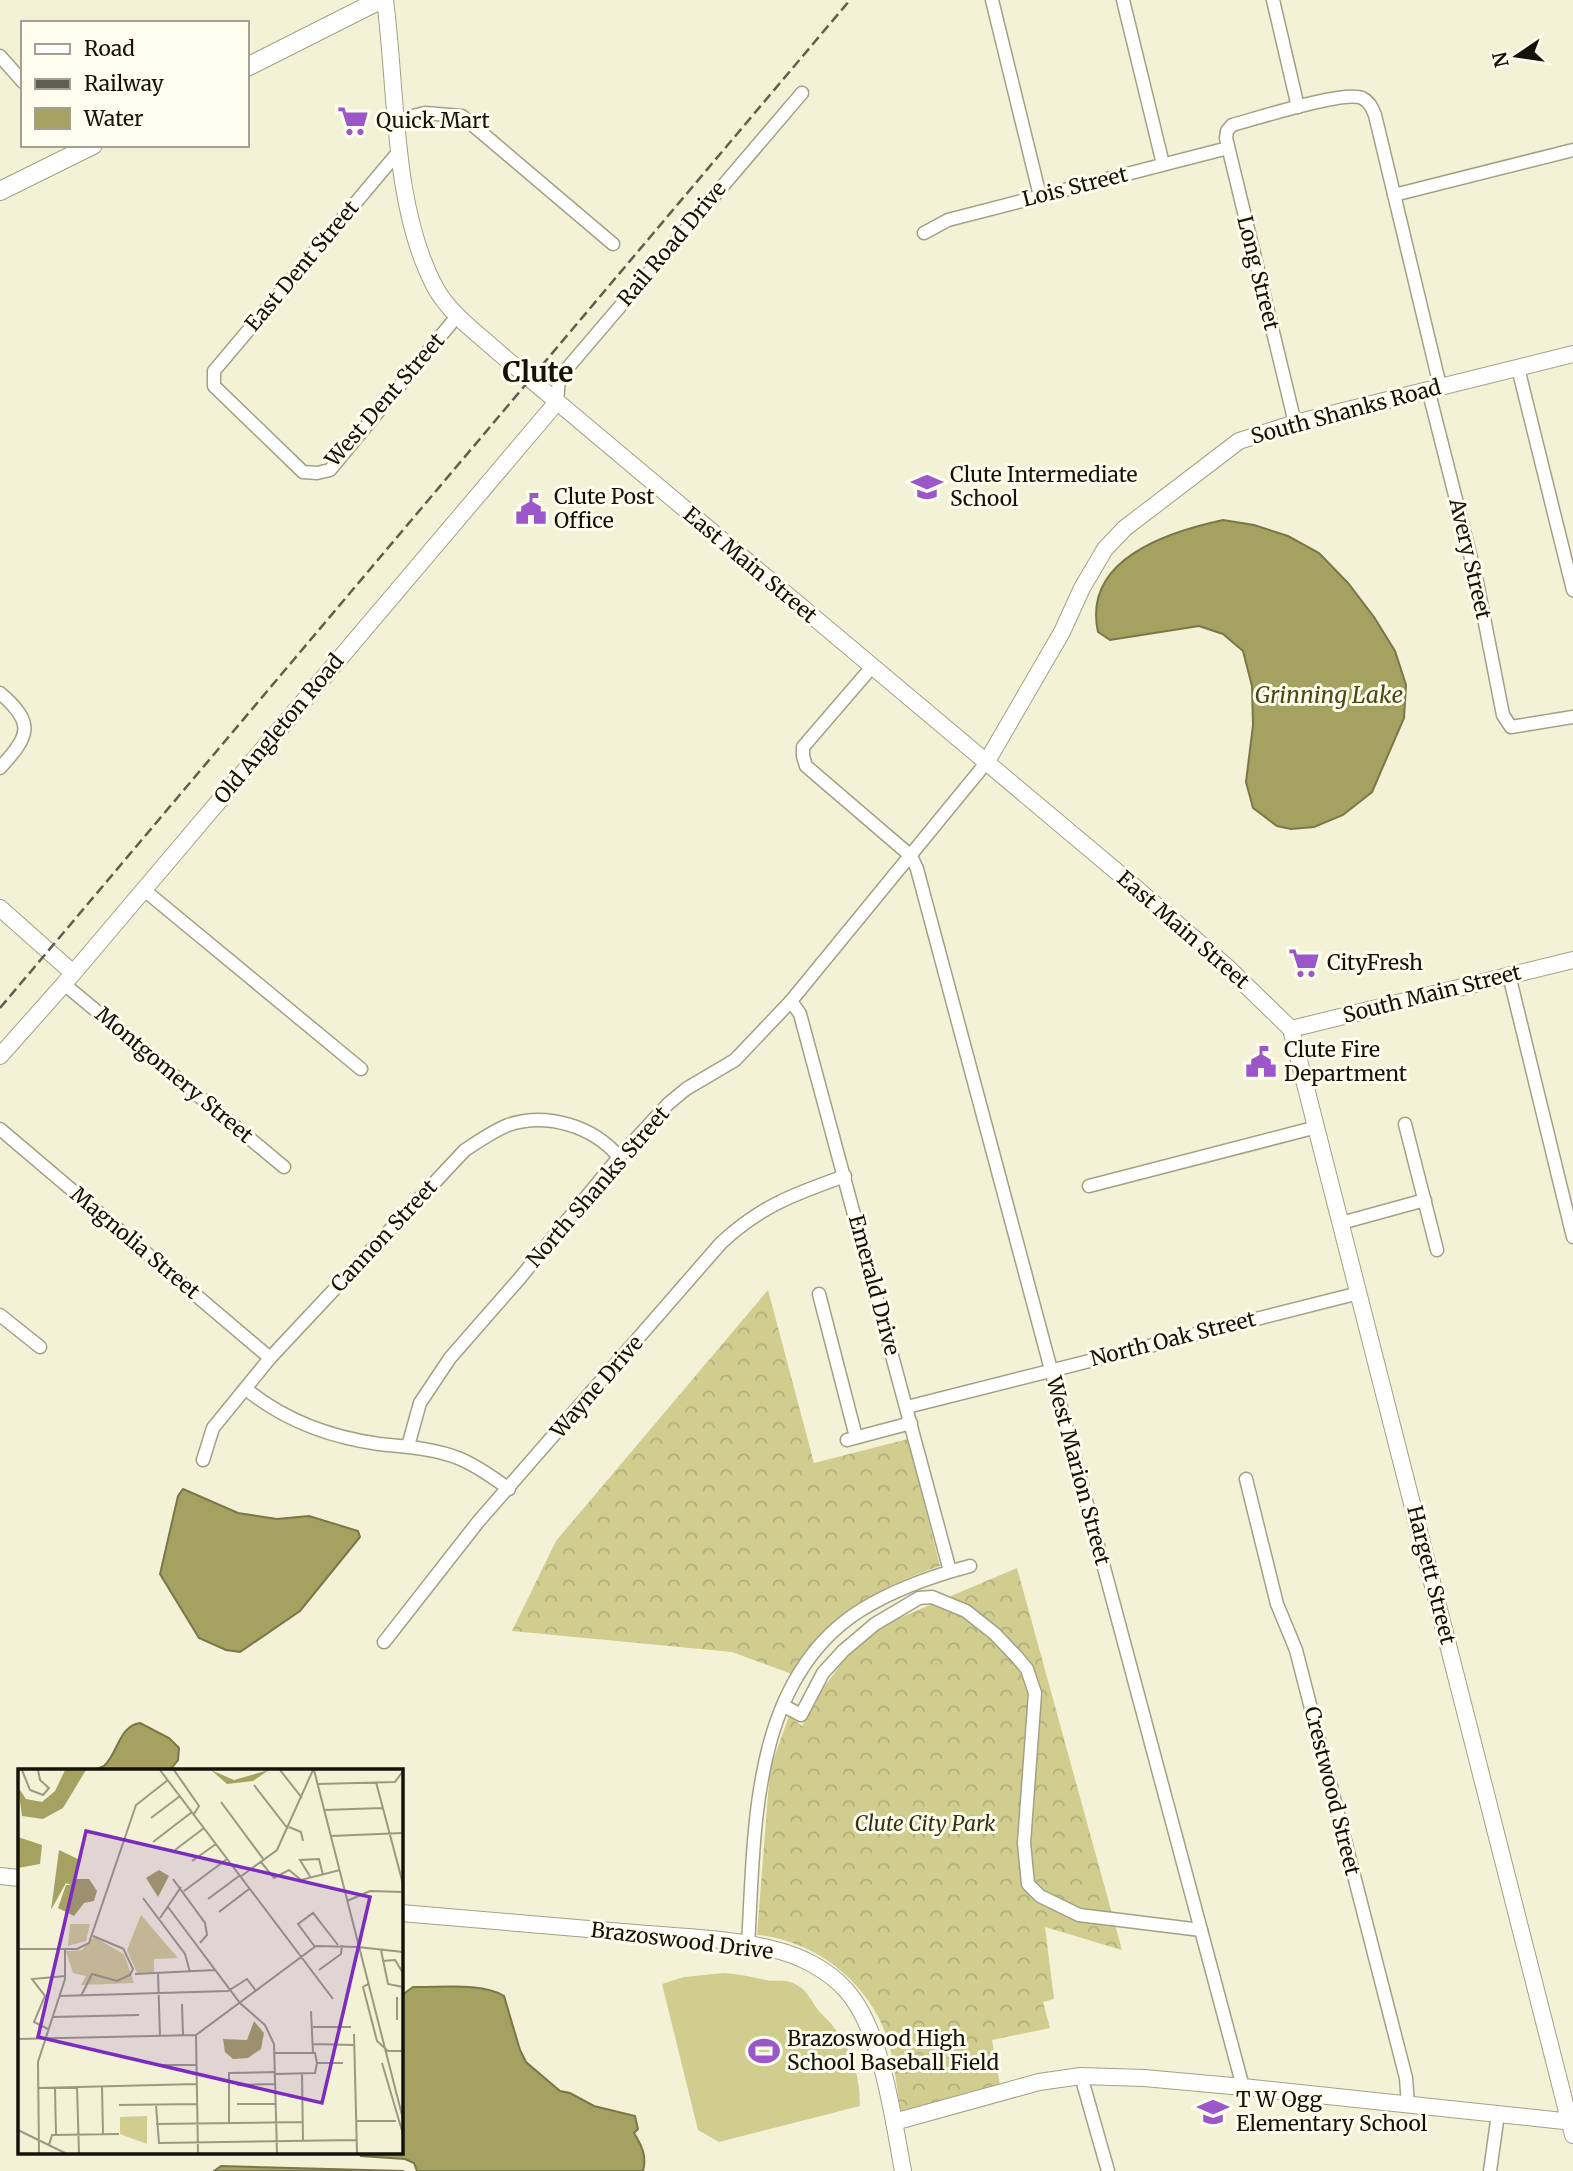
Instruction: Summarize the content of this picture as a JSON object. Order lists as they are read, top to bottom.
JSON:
{
  "streets": {
    "street": [
      "Lois Street",
      "Rail Road Drive",
      "East Dent Street",
      "Long Street",
      "West Dent Street",
      "South Shanks Road",
      "Avery Street",
      "East Main Street",
      "Old Angleton Road",
      "South Main Street",
      "Montgomery Street",
      "North Shanks Street",
      "Cannon Street",
      "Magnolia Street",
      "Emerald Drive",
      "North Oak Street",
      "Wayne Drive",
      "West Marion Street",
      "Hargett Street",
      "Crestwood Street",
      "Brazoswood Drive"
    ]
  },
  "crossings": [
    ["Lois Street", "Long Street"],
    ["Rail Road Drive", "East Main Street"],
    ["Rail Road Drive", "Old Angleton Road"],
    ["East Dent Street", "West Dent Street"],
    ["East Dent Street", "East Main Street"],
    ["Long Street", "South Shanks Road"],
    ["Long Street", "Avery Street"],
    ["West Dent Street", "East Main Street"],
    ["South Shanks Road", "Avery Street"],
    ["South Shanks Road", "East Main Street"],
    ["South Shanks Road", "North Shanks Street"],
    ["East Main Street", "Old Angleton Road"],
    ["East Main Street", "South Main Street"],
    ["East Main Street", "North Shanks Street"],
    ["East Main Street", "Hargett Street"],
    ["Old Angleton Road", "Montgomery Street"],
    ["South Main Street", "Hargett Street"],
    ["North Shanks Street", "Cannon Street"],
    ["North Shanks Street", "Emerald Drive"],
    ["North Shanks Street", "West Marion Street"],
    ["Cannon Street", "Magnolia Street"],
    ["Emerald Drive", "North Oak Street"],
    ["Emerald Drive", "Wayne Drive"],
    ["North Oak Street", "West Marion Street"],
    ["North Oak Street", "Hargett Street"]
  ],
  "districts": ["Clute"],
  "water": ["Grinning Lake"],
  "parks": ["Clute City Park"],
  "places": {
    "supermarket": ["Quick Mart", "CityFresh"],
    "school or university": ["Clute Intermediate School", "T W Ogg Elementary School"],
    "public building": ["Clute Post Office", "Clute Fire Department"],
    "sports": ["Brazoswood High School Baseball Field"]
  },
  "legend": ["Road", "Railway", "Water"],
  "north": "left"
}
